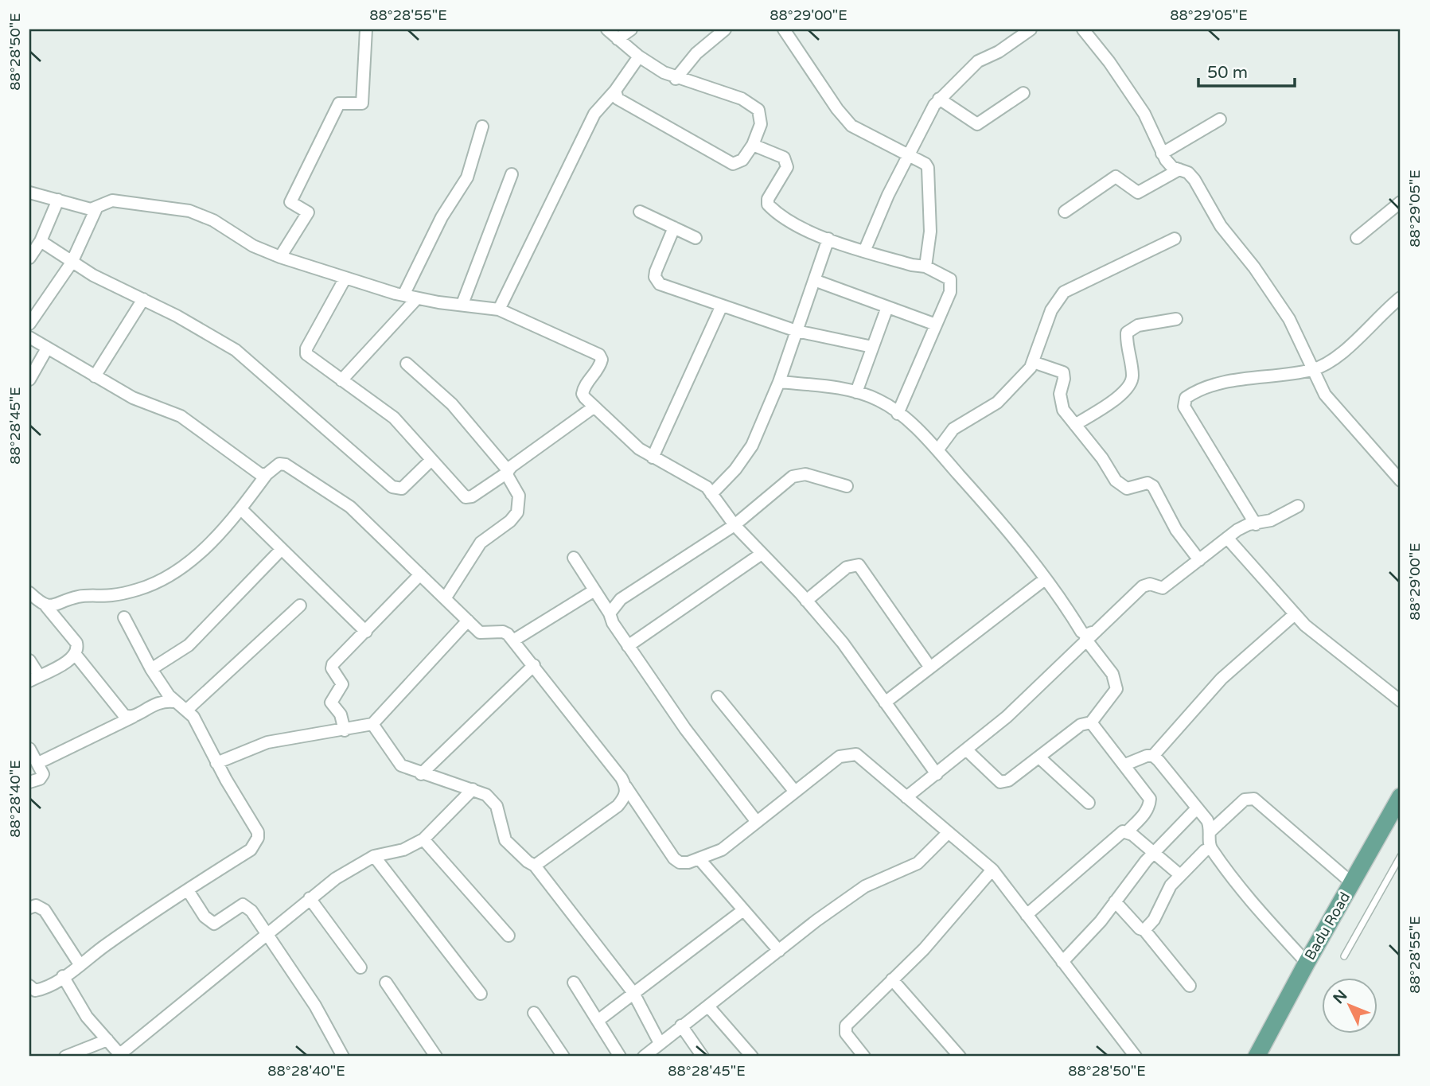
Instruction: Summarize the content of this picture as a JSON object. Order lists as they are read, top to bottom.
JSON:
{
  "streets": {
    "main road": ["Badu Road"]
  },
  "scale_bar": "50 m",
  "north": "top left",
  "coordinates": [
    "88°28'55\"E",
    "88°29'00\"E",
    "88°29'05\"E",
    "88°28'50\"E",
    "88°28'45\"E",
    "88°28'40\"E"
  ]
}
